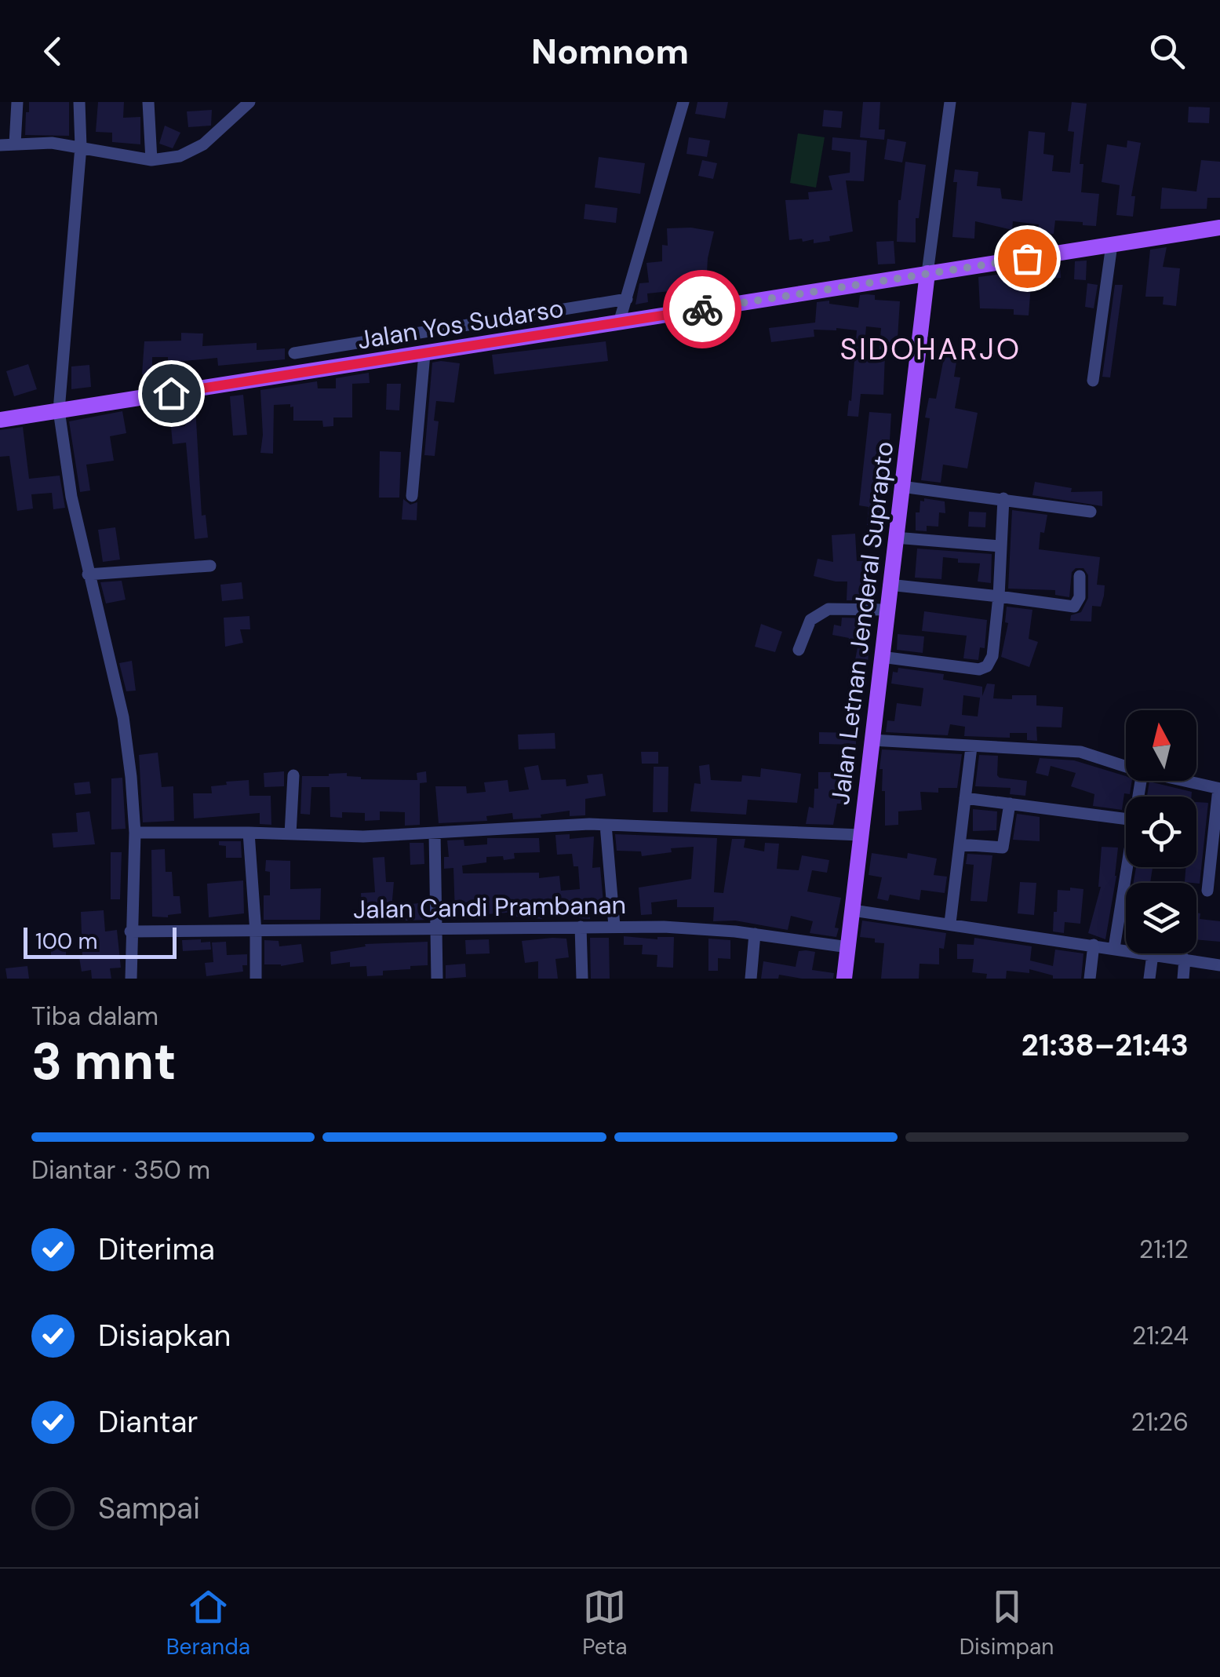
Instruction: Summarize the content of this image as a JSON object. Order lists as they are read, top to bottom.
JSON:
{
  "streets": {
    "main road": ["Jalan Yos Sudarso", "Jalan Letnan Jenderal Suprapto"],
    "street": ["Jalan Candi Prambanan"]
  },
  "crossings": [
    ["Jalan Yos Sudarso", "Jalan Letnan Jenderal Suprapto"],
    ["Jalan Letnan Jenderal Suprapto", "Jalan Candi Prambanan"]
  ],
  "districts": ["SIDOHARJO"],
  "scale_bar": "100 m",
  "north": "top",
  "page": {
    "header": "Nomnom",
    "scale": "100 m",
    "heading": ["3 mnt", "Tiba dalam", "21:38–21:43"],
    "bar": "Diantar · 350 m",
    "list": [
      ["Diterima", "21:12"],
      ["Disiapkan", "21:24"],
      ["Diantar", "21:26"],
      "Sampai"
    ],
    "tabs": ["Beranda", "Peta", "Disimpan"]
  }
}
